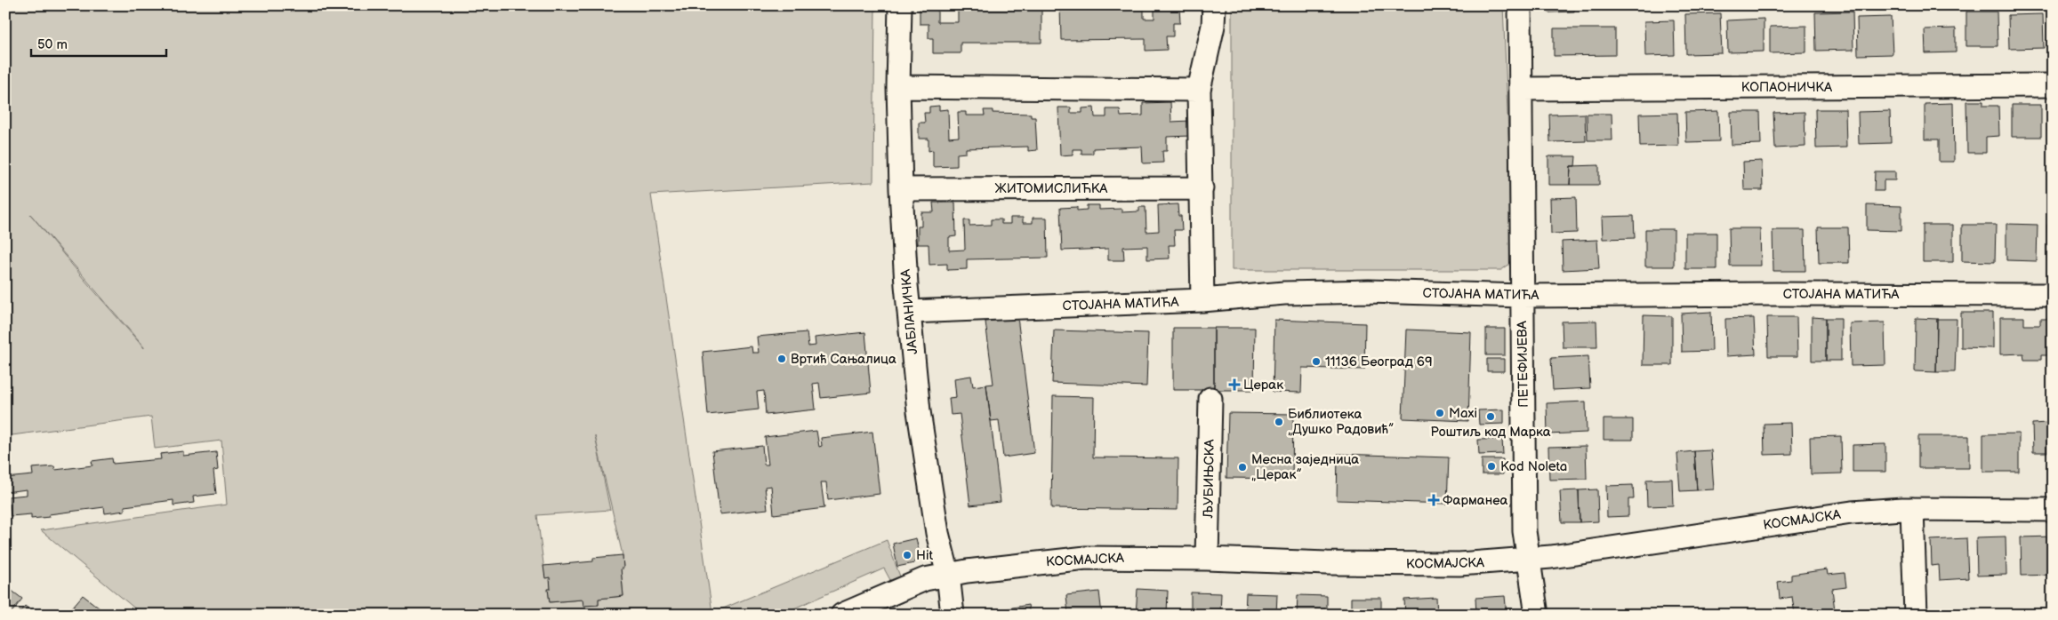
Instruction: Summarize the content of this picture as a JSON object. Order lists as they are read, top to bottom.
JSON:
{
  "streets": {
    "street": [
      "КОПАОНИЧКА",
      "ЖИТОМИСЛИЋКА",
      "СТОЈАНА МАТИЋА",
      "ЈАБЛАНИЧКА",
      "ПЕТЕФИЈЕВА",
      "ЉУБИЊСКА",
      "КОСМАЈСКА"
    ]
  },
  "crossings": [
    ["КОПАОНИЧКА", "ПЕТЕФИЈЕВА"],
    ["ЖИТОМИСЛИЋКА", "ЈАБЛАНИЧКА"],
    ["СТОЈАНА МАТИЋА", "ЈАБЛАНИЧКА"],
    ["СТОЈАНА МАТИЋА", "ПЕТЕФИЈЕВА"],
    ["ЈАБЛАНИЧКА", "КОСМАЈСКА"],
    ["ПЕТЕФИЈЕВА", "КОСМАЈСКА"],
    ["ЉУБИЊСКА", "КОСМАЈСКА"]
  ],
  "places": {
    "other": [
      "Вртић Сањалица",
      "11136 Београд 69",
      "Maxi",
      "Роштиљ код Марка",
      "Библиотека „Душко Радовић”",
      "Kod Noleta",
      "Месна заједница „Церак”",
      "Hit"
    ],
    "health": ["Церак", "Фарманеа"]
  },
  "scale_bar": "50 m"
}
